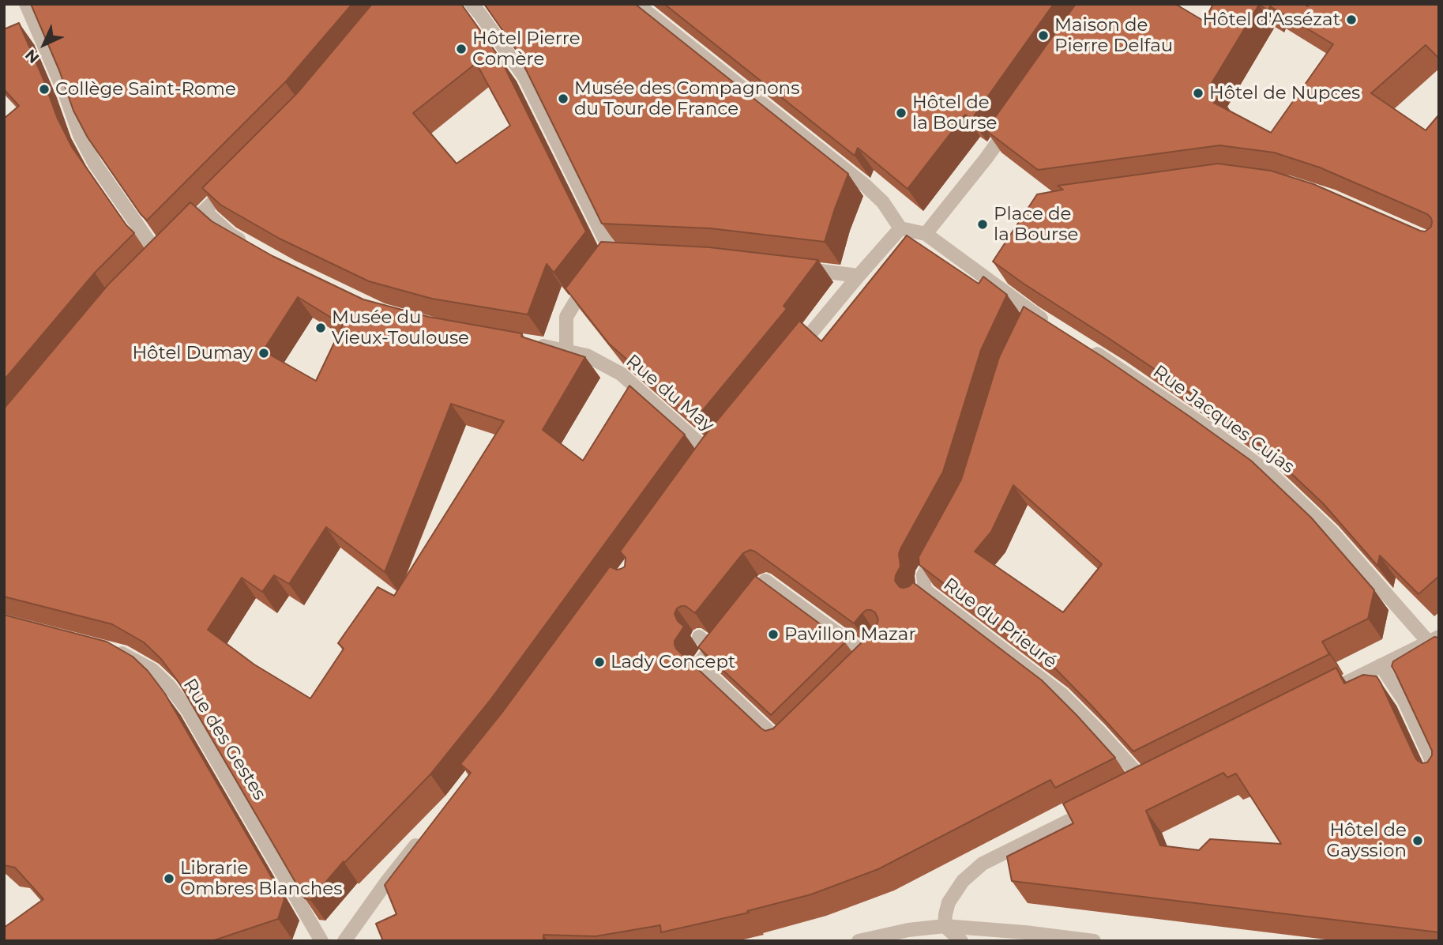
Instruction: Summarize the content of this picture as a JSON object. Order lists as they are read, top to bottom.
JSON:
{
  "streets": {
    "street": [
      "Rue du May",
      "Rue Jacques Cujas",
      "Rue du Prieuré",
      "Rue des Gestes"
    ]
  },
  "places": [
    "Hôtel d'Assézat",
    "Maison de Pierre Delfau",
    "Hôtel Pierre Comère",
    "Collège Saint-Rome",
    "Hôtel de Nupces",
    "Musée des Compagnons du Tour de France",
    "Hôtel de la Bourse",
    "Place de la Bourse",
    "Musée du Vieux-Toulouse",
    "Hôtel Dumay",
    "Pavillon Mazar",
    "Lady Concept",
    "Hôtel de Gayssion",
    "Librarie Ombres Blanches"
  ],
  "north": "bottom left"
}
